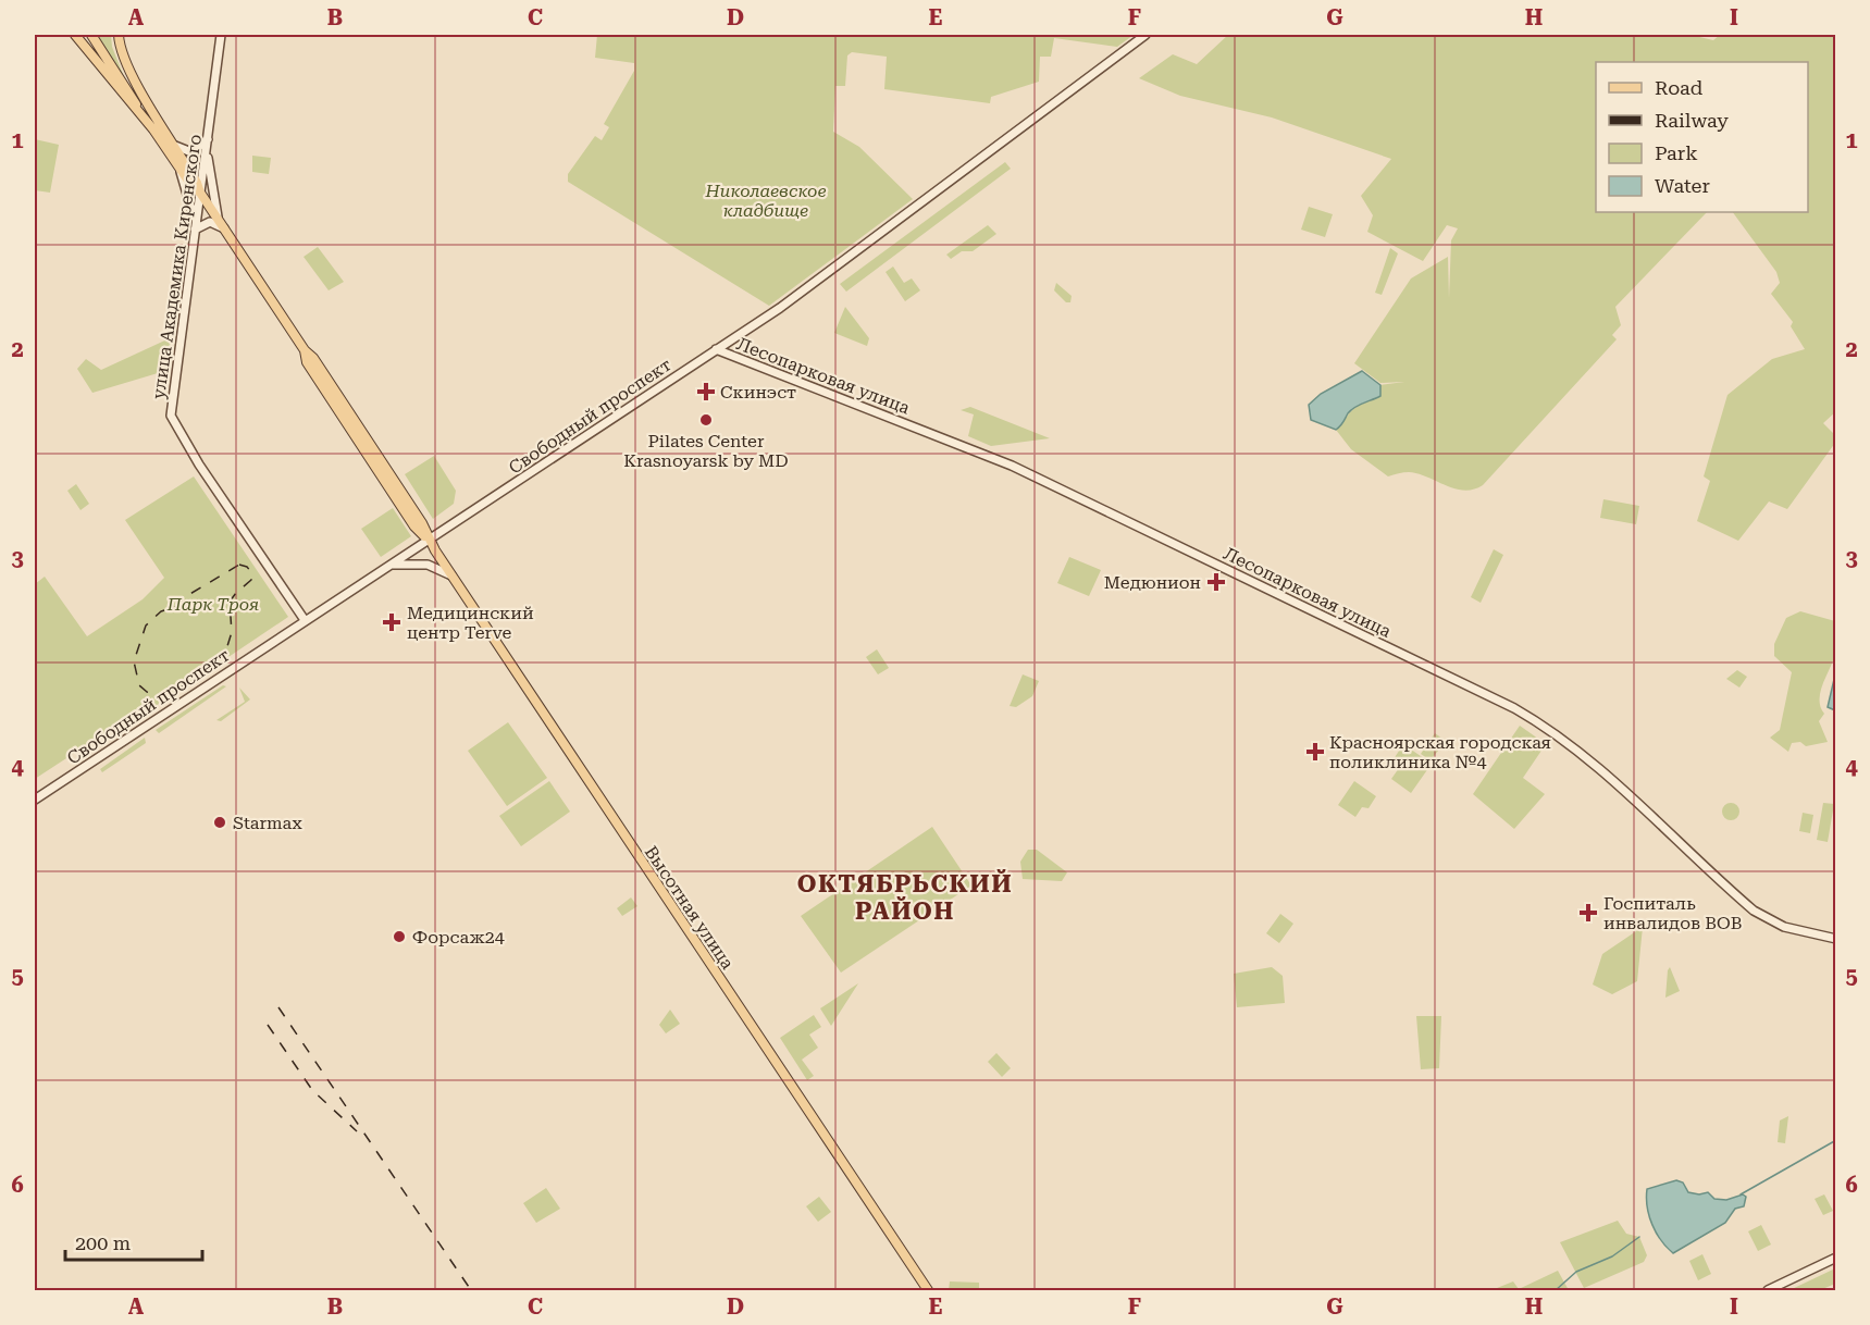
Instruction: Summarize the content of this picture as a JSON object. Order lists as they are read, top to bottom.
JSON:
{
  "streets": {
    "main road": [
      "улица Академика Киренского",
      "Лесопарковая улица",
      "Свободный проспект",
      "Высотная улица"
    ]
  },
  "crossings": [
    ["улица Академика Киренского", "Свободный проспект"],
    ["улица Академика Киренского", "Высотная улица"],
    ["Лесопарковая улица", "Свободный проспект"],
    ["Свободный проспект", "Высотная улица"]
  ],
  "districts": ["ОКТЯБРЬСКИЙ РАЙОН"],
  "parks": ["Николаевское кладбище", "Парк Троя"],
  "places": {
    "health": [
      "Скинэст",
      "Медюнион",
      "Медицинский центр Terve",
      "Красноярская городская поликлиника №4",
      "Госпиталь инвалидов ВОВ"
    ],
    "other": ["Pilates Center Krasnoyarsk by MD", "Starmax", "Форсаж24"]
  },
  "legend": [
    "Road",
    "Railway",
    "Park",
    "Water"
  ],
  "scale_bar": "200 m",
  "grid": {
    "columns": [
      "A",
      "B",
      "C",
      "D",
      "E",
      "F",
      "G",
      "H",
      "I"
    ],
    "rows": [
      "1",
      "2",
      "3",
      "4",
      "5",
      "6"
    ]
  }
}
